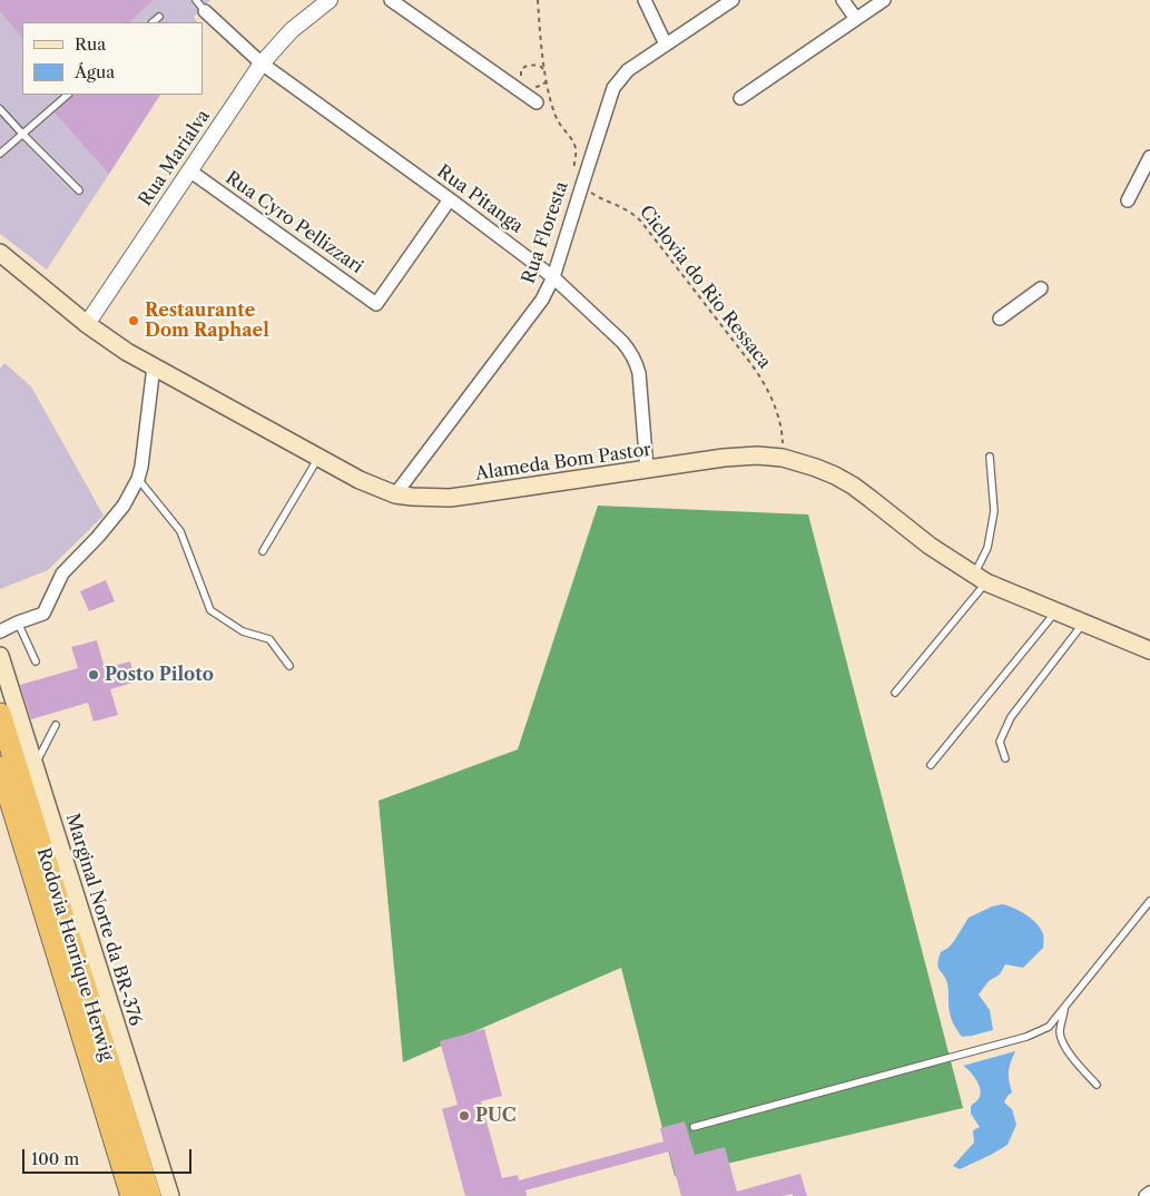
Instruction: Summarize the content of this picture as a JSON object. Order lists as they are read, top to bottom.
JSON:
{
  "streets": {
    "highway": ["Rodovia Henrique Herwig"],
    "main road": ["Alameda Bom Pastor", "Marginal Norte da BR-376"],
    "street": [
      "Rua Marialva",
      "Rua Pitanga",
      "Rua Cyro Pellizzari",
      "Rua Floresta"
    ],
    "path": ["Ciclovia do Rio Ressaca"]
  },
  "crossings": [
    ["Rua Marialva", "Rua Pitanga"],
    ["Rua Marialva", "Rua Cyro Pellizzari"],
    ["Rua Marialva", "Alameda Bom Pastor"],
    ["Rua Pitanga", "Rua Cyro Pellizzari"],
    ["Rua Pitanga", "Rua Floresta"],
    ["Rua Pitanga", "Alameda Bom Pastor"],
    ["Rua Floresta", "Ciclovia do Rio Ressaca"],
    ["Rua Floresta", "Alameda Bom Pastor"],
    ["Ciclovia do Rio Ressaca", "Alameda Bom Pastor"],
    ["Marginal Norte da BR-376", "Rodovia Henrique Herwig"]
  ],
  "places": ["Restaurante Dom Raphael", "Posto Piloto", "PUC"],
  "legend": ["Rua", "Água"],
  "scale_bar": "100 m"
}
